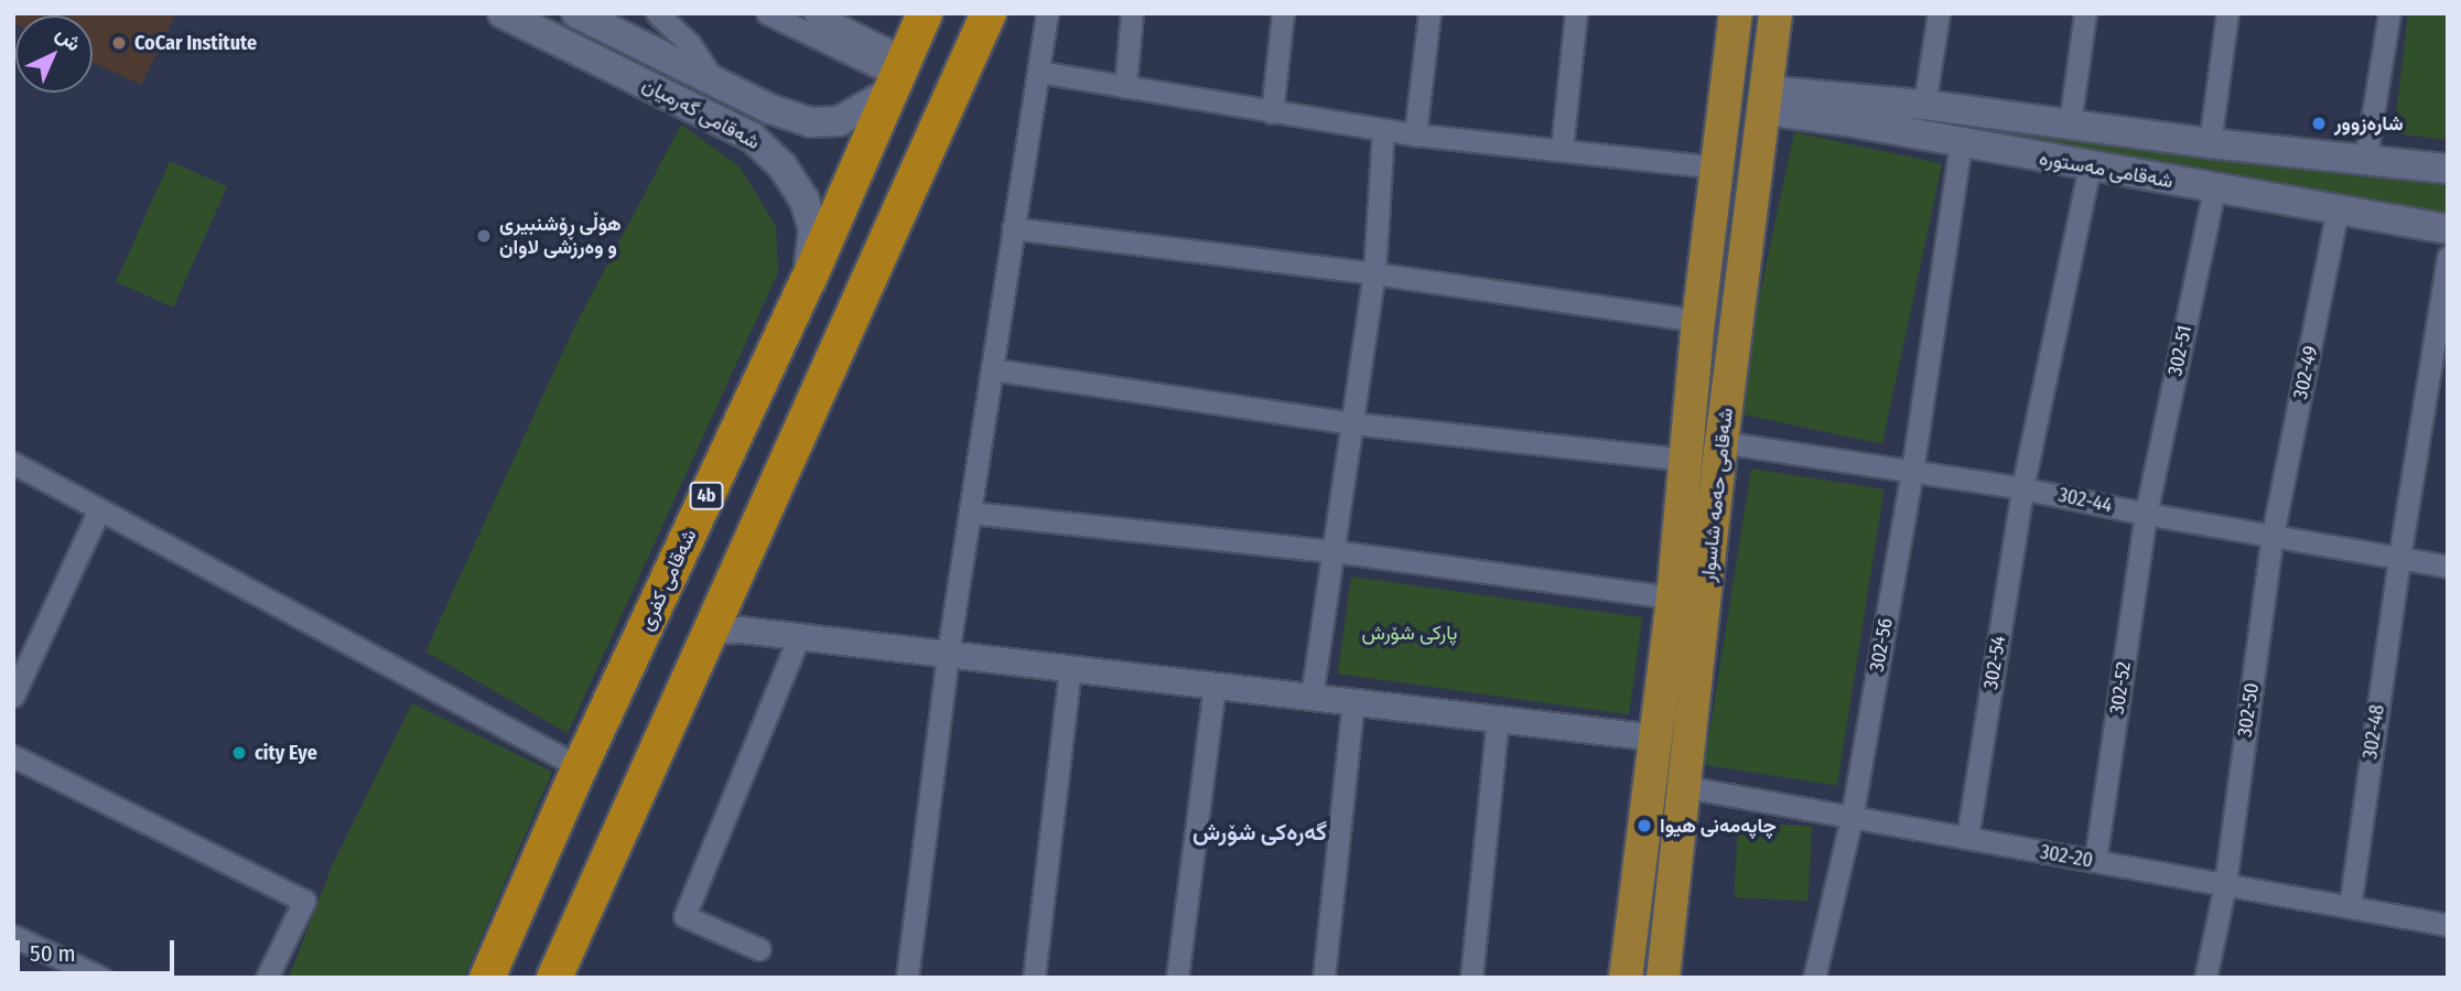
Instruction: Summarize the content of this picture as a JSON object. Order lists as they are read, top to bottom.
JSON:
{
  "streets": {
    "highway": ["4b", "شەقامی کفری"],
    "main road": ["شەقامی گەرمیان", "شەقامی مەستورە", "شەقامی حەمە شاسوار"],
    "street": [
      "302-51",
      "302-49",
      "302-44",
      "302-56",
      "302-54",
      "302-52",
      "302-50",
      "302-48",
      "302-20"
    ]
  },
  "crossings": [
    ["شەقامی گەرمیان", "شەقامی کفری"],
    ["شەقامی مەستورە", "302-51"],
    ["شەقامی مەستورە", "302-49"],
    ["شەقامی مەستورە", "شەقامی حەمە شاسوار"],
    ["شەقامی مەستورە", "302-56"],
    ["شەقامی مەستورە", "302-54"],
    ["302-51", "302-44"],
    ["302-51", "302-52"],
    ["302-49", "302-44"],
    ["302-49", "302-50"],
    ["شەقامی حەمە شاسوار", "302-44"],
    ["شەقامی حەمە شاسوار", "302-20"],
    ["302-44", "302-56"],
    ["302-44", "302-54"],
    ["302-44", "302-52"],
    ["302-44", "302-50"],
    ["302-44", "302-48"],
    ["302-56", "302-20"],
    ["302-54", "302-20"],
    ["302-52", "302-20"],
    ["302-50", "302-20"],
    ["302-48", "302-20"]
  ],
  "districts": ["گەرەکی شۆرش"],
  "parks": ["پارکی شۆرش"],
  "places": [
    "CoCar Institute",
    "شارەزوور",
    "هۆڵی ڕۆشنبیری و وەرزشی لاوان",
    "city Eye",
    "چاپەمەنی هیوا"
  ],
  "scale_bar": "50 m",
  "north": "top right"
}
